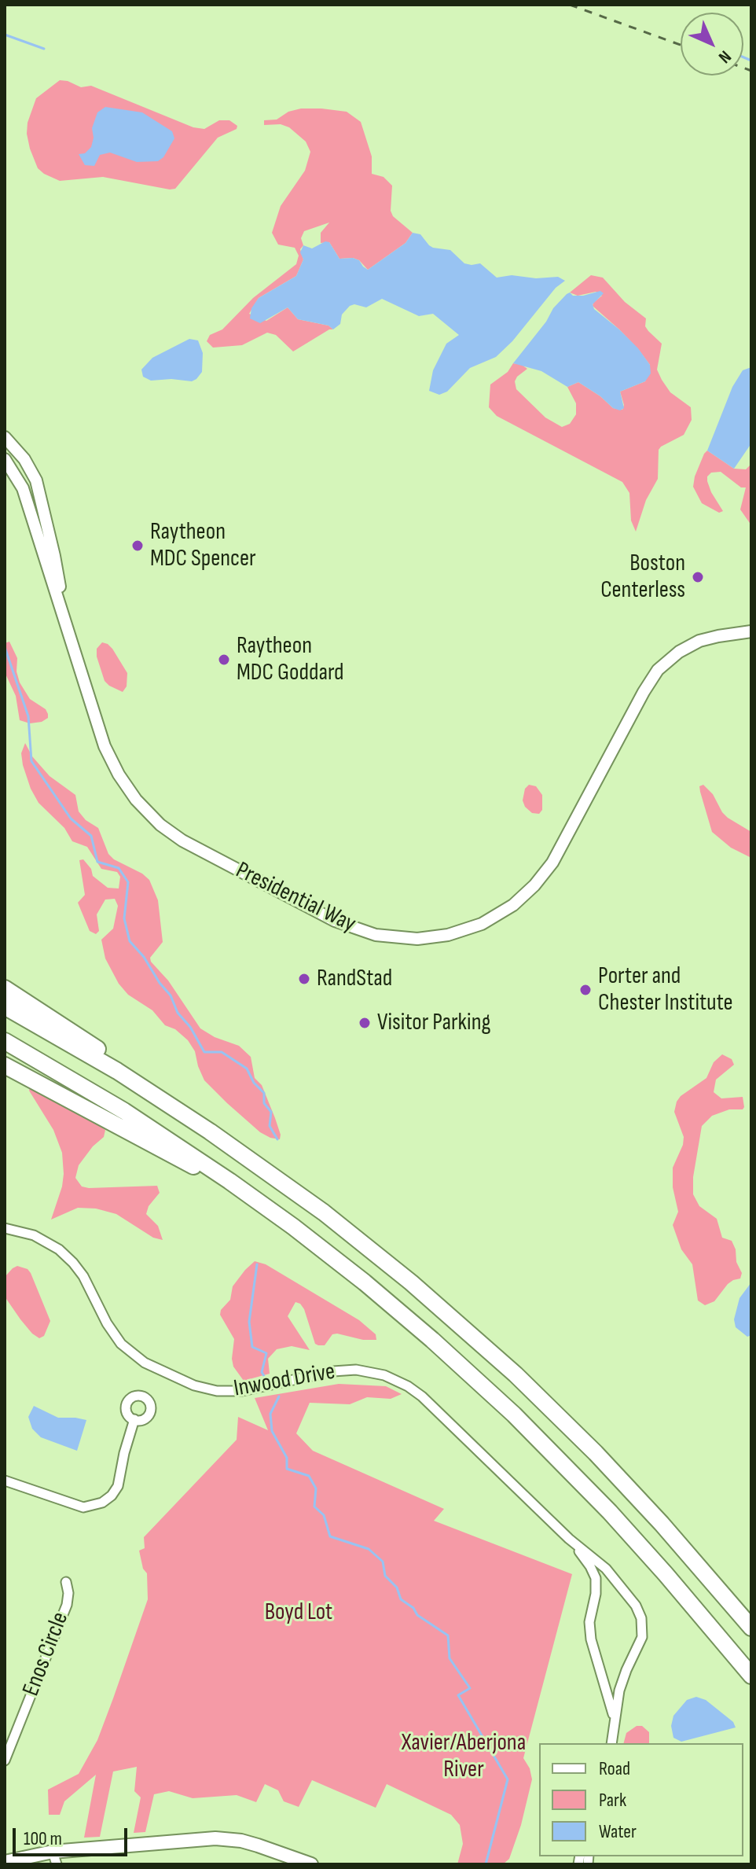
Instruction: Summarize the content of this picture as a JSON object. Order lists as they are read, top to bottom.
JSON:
{
  "streets": {
    "street": ["Presidential Way", "Inwood Drive", "Enos Circle"]
  },
  "parks": ["Boyd Lot", "Xavier/Aberjona River"],
  "places": [
    "Raytheon MDC Spencer",
    "Boston Centerless",
    "Raytheon MDC Goddard",
    "RandStad",
    "Porter and Chester Institute",
    "Visitor Parking"
  ],
  "legend": ["Road", "Park", "Water"],
  "scale_bar": "100 m",
  "north": "bottom right"
}
